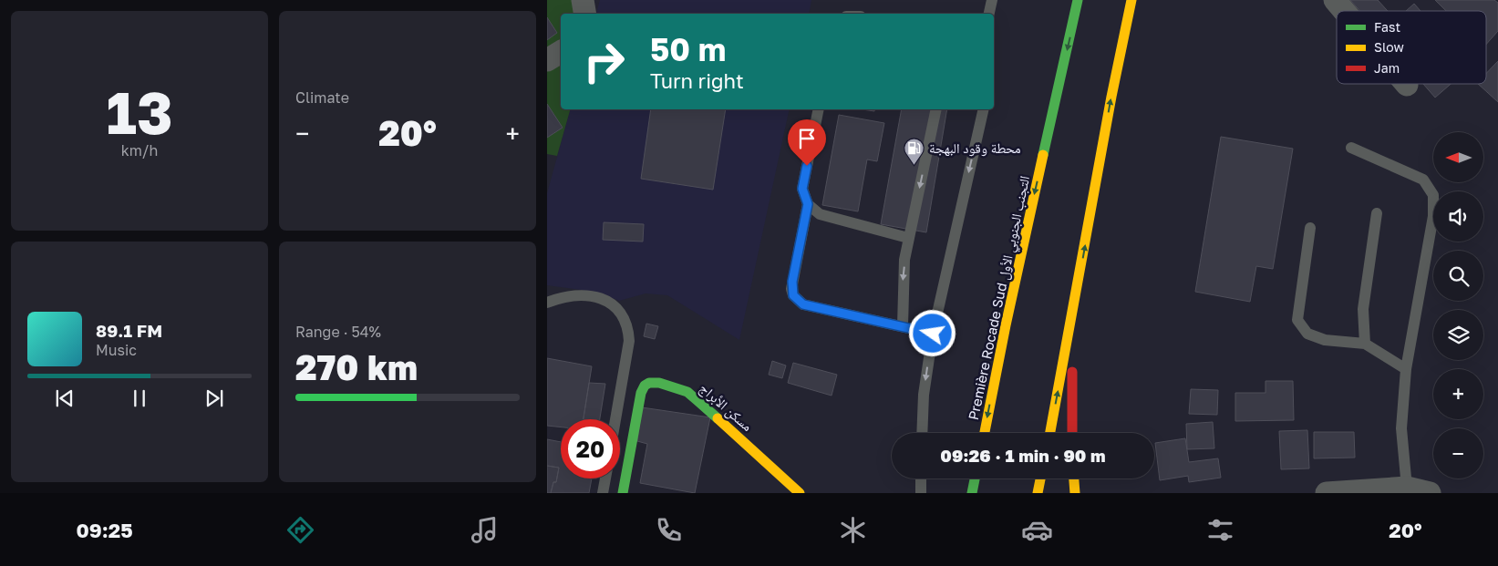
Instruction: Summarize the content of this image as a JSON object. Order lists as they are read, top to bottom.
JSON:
{
  "streets": {
    "main road": ["Première Rocade Sud التجنب الجنوبي الأول", "مسكن الأبراج"]
  },
  "places": {
    "fuel station": ["محطة وقود البهجة"]
  },
  "legend": ["Fast", "Slow", "Jam"],
  "north": "left",
  "page": {
    "tile": [
      ["13", "km/h"],
      "Climate",
      ["Range · 54%", "270 km"]
    ],
    "turn": ["50 m", "Turn right"],
    "heat": ["−", "20°", "+"],
    "map_buttons": ["+", "−"],
    "song": ["89.1 FM", "Music"],
    "limit": "20",
    "trip": "09:26 · 1 min · 90 m",
    "tabs": ["09:25", "20°"]
  }
}
